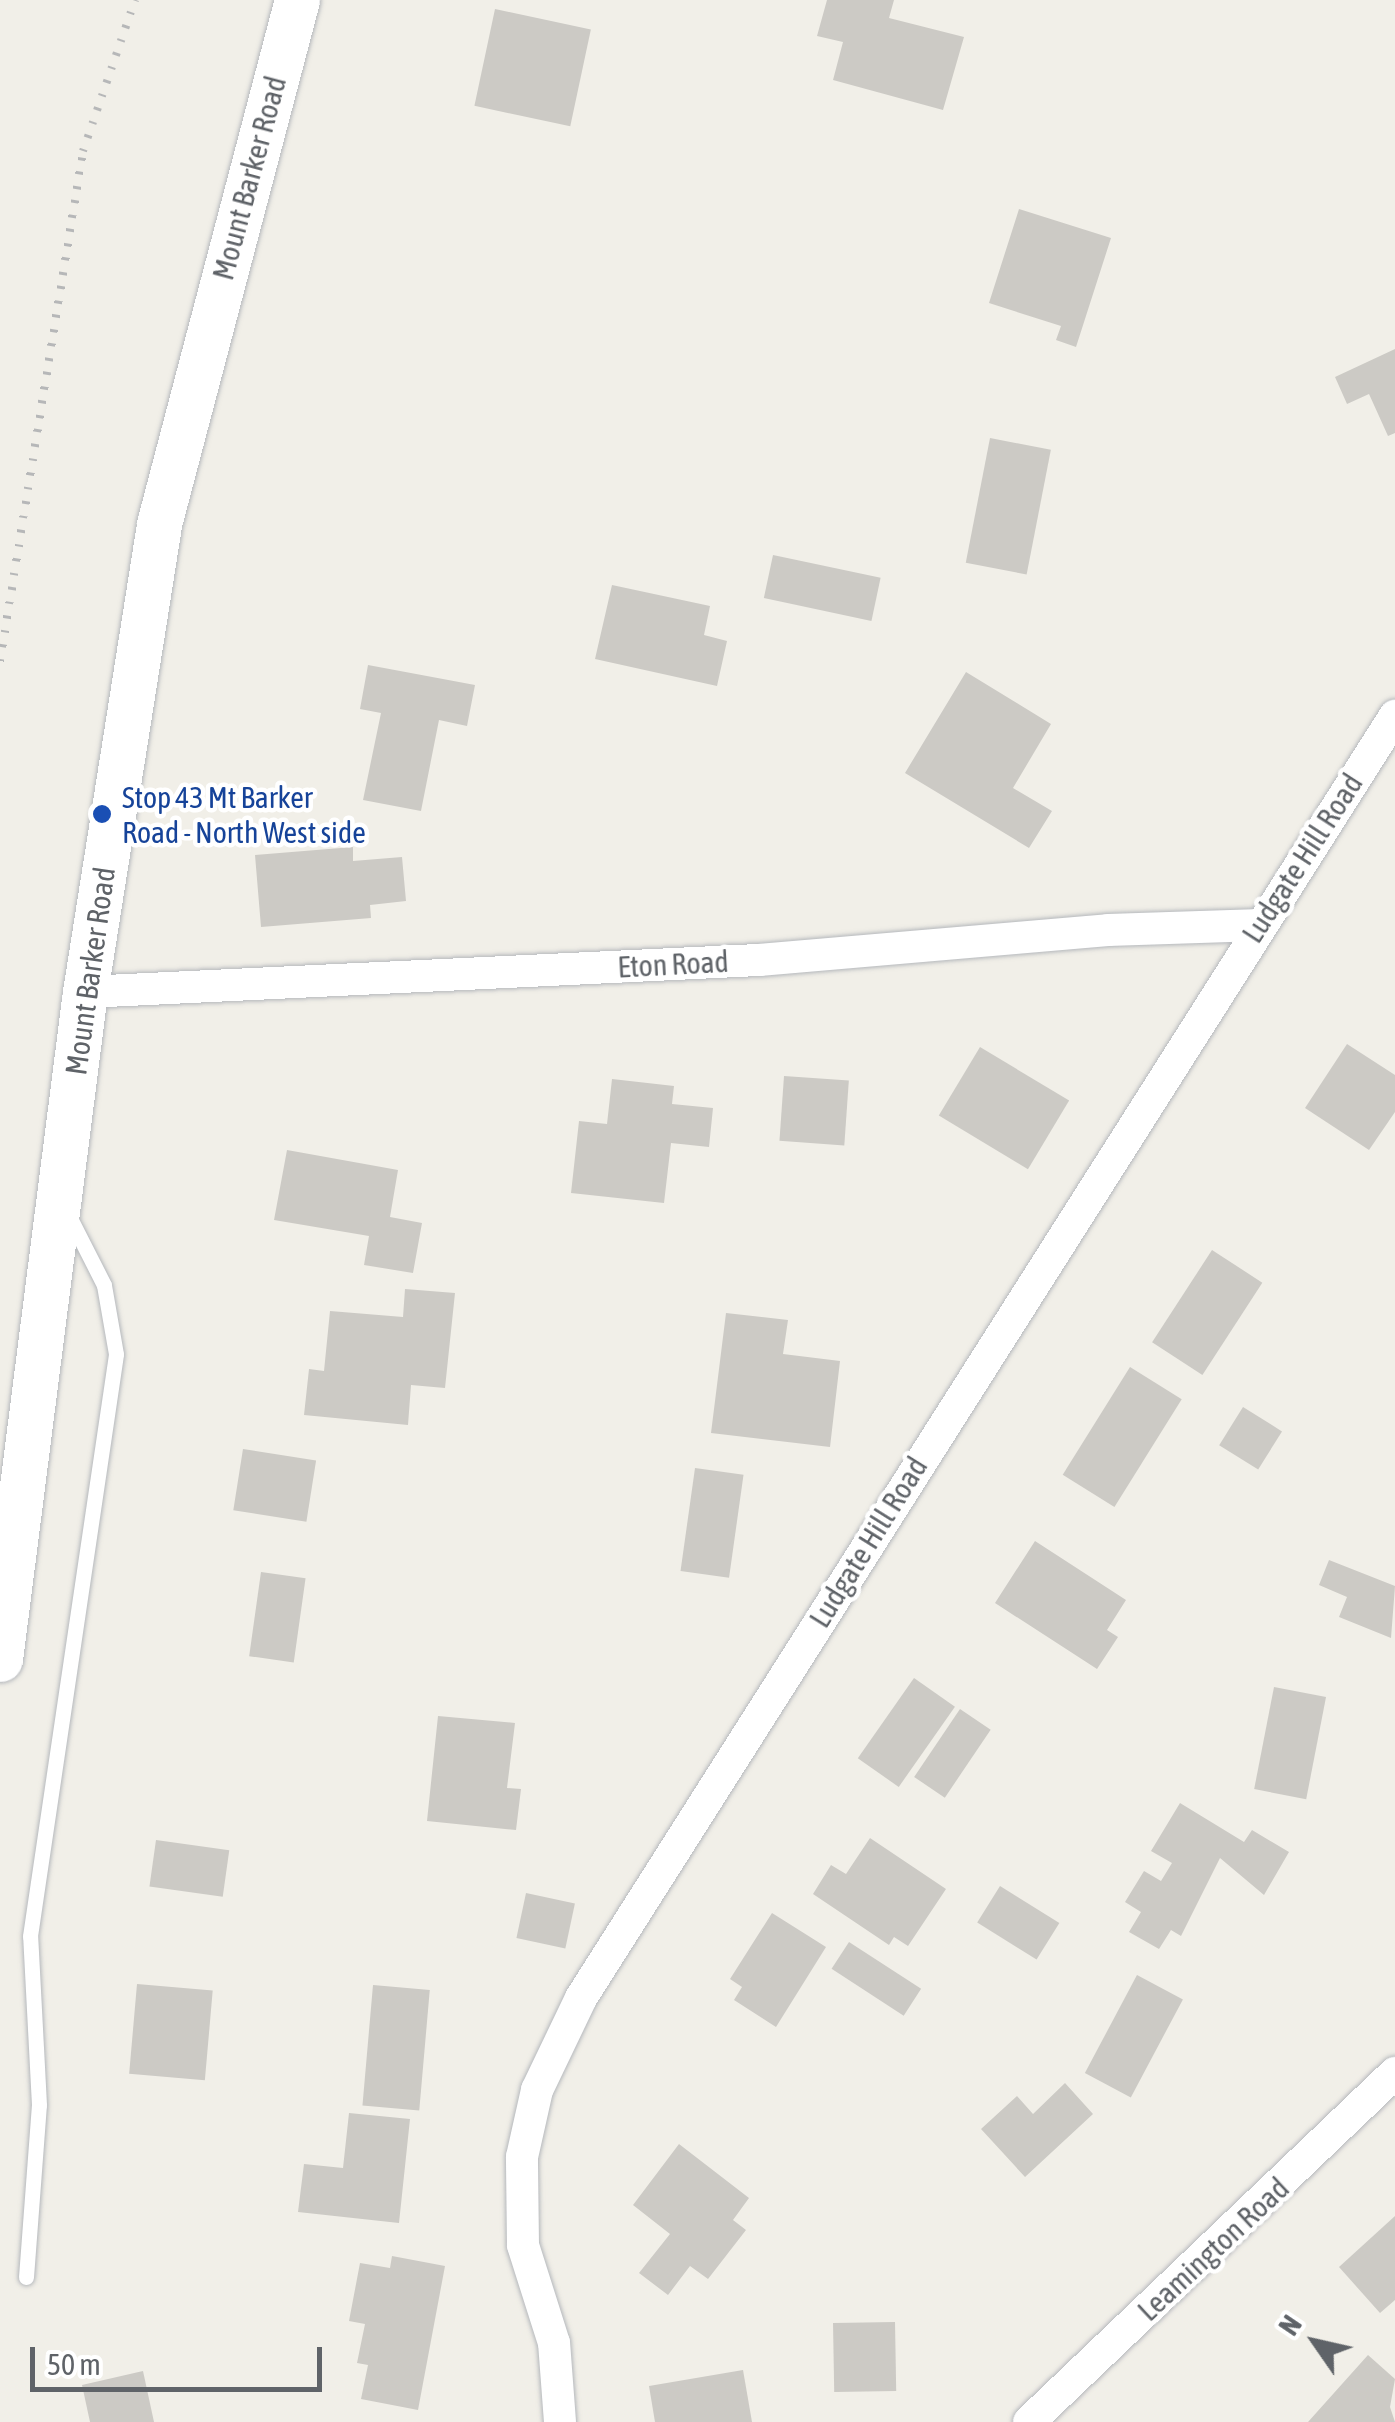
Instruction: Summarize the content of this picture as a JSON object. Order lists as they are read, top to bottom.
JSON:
{
  "streets": {
    "main road": ["Mount Barker Road"],
    "street": ["Ludgate Hill Road", "Eton Road", "Leamington Road"]
  },
  "crossings": [
    ["Mount Barker Road", "Eton Road"],
    ["Ludgate Hill Road", "Eton Road"]
  ],
  "places": ["Stop 43 Mt Barker Road - North West side"],
  "scale_bar": "50 m",
  "north": "top left"
}
